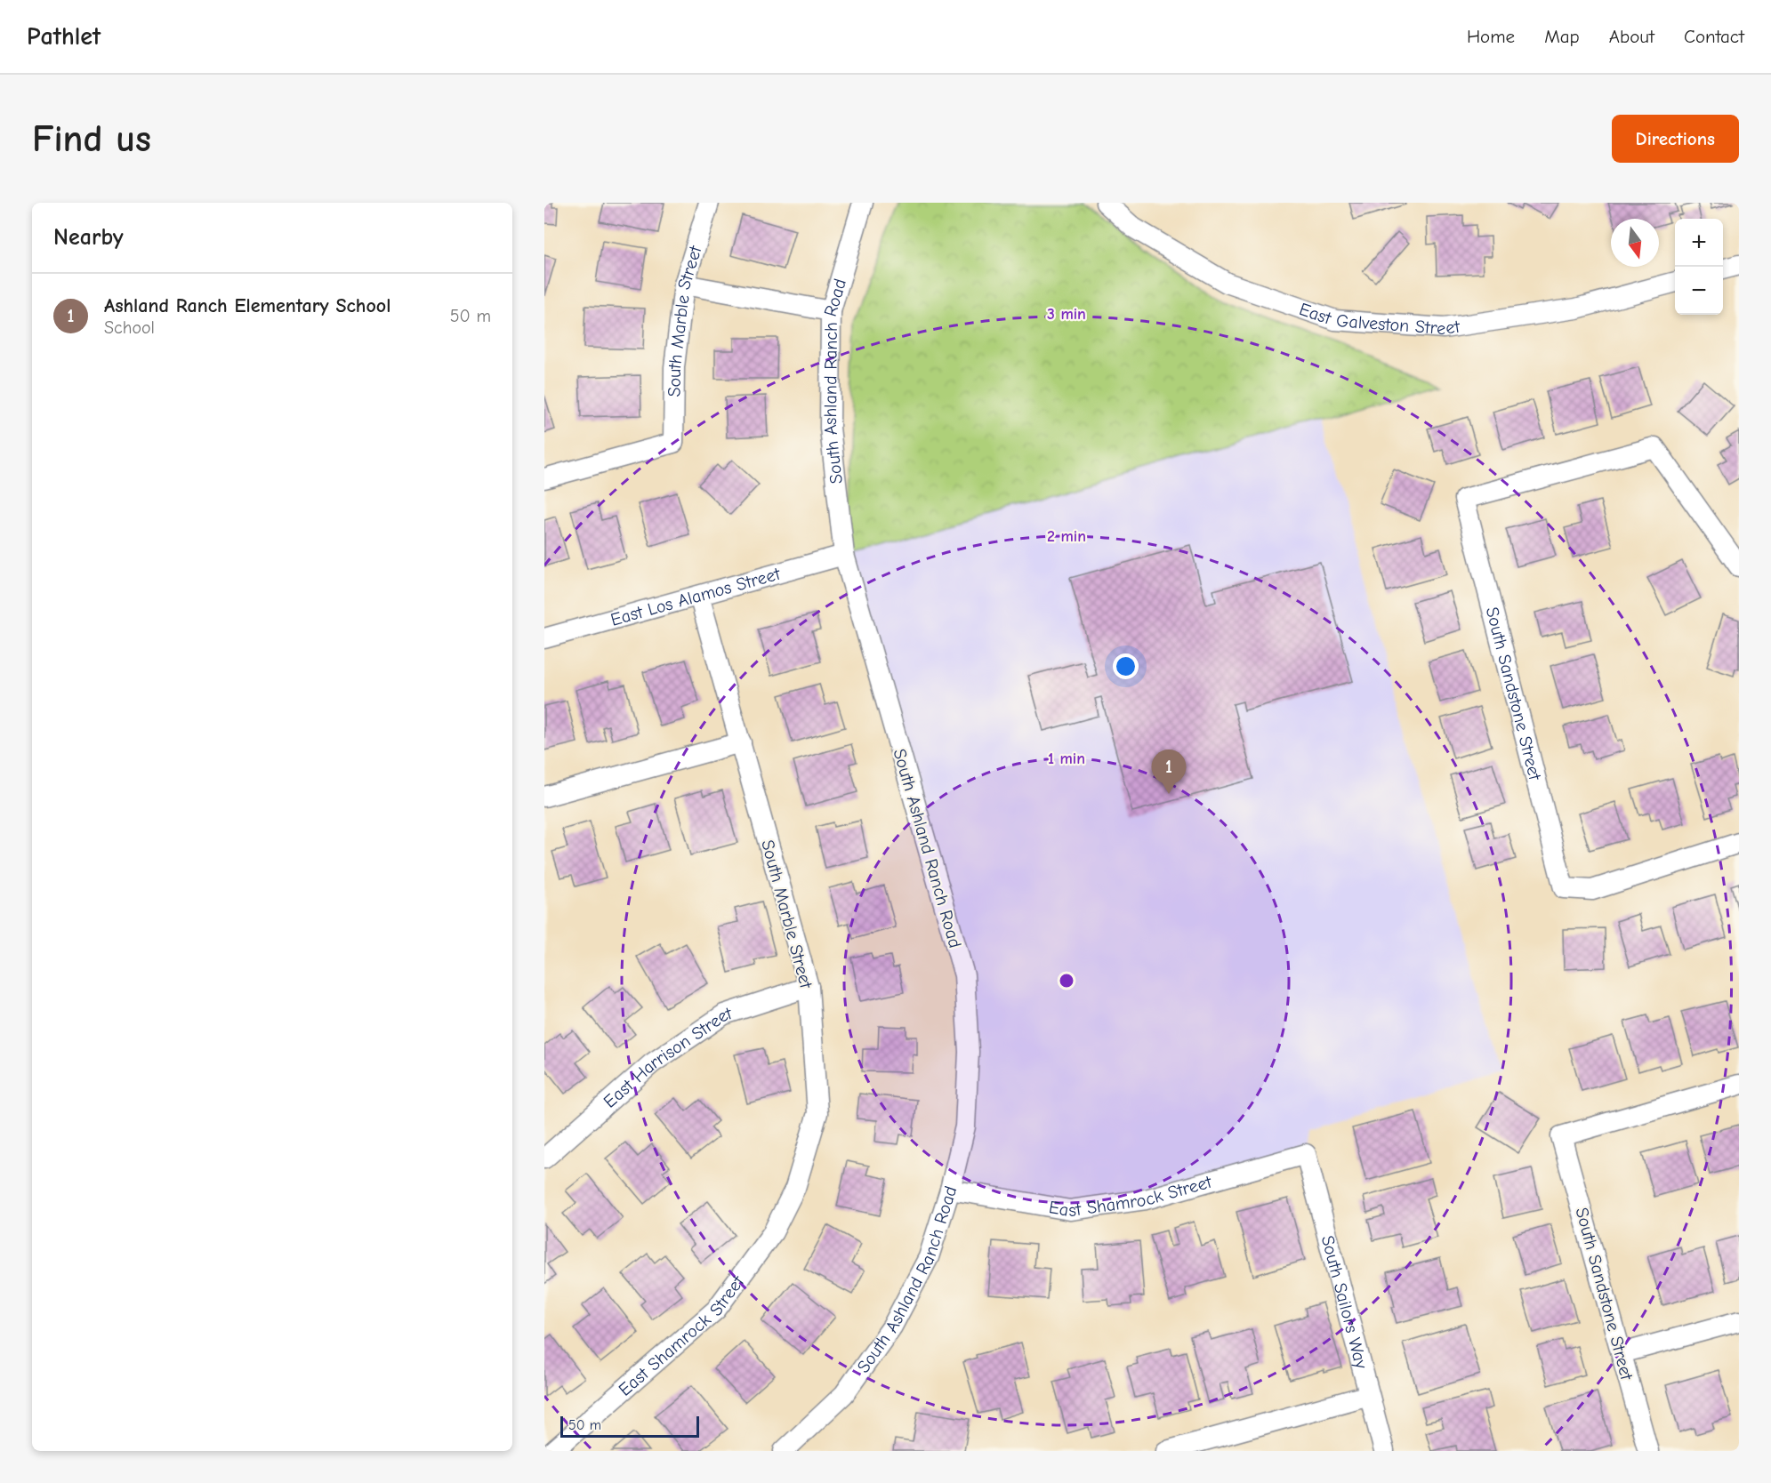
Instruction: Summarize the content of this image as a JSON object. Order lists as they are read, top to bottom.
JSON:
{
  "streets": {
    "street": [
      "East Galveston Street",
      "South Marble Street",
      "South Ashland Ranch Road",
      "East Los Alamos Street",
      "South Sandstone Street",
      "East Harrison Street",
      "East Shamrock Street",
      "South Sailors Way"
    ]
  },
  "crossings": [
    ["South Marble Street", "East Los Alamos Street"],
    ["South Marble Street", "East Harrison Street"],
    ["South Marble Street", "East Shamrock Street"],
    ["South Ashland Ranch Road", "East Los Alamos Street"],
    ["South Ashland Ranch Road", "East Shamrock Street"],
    ["East Shamrock Street", "South Sailors Way"]
  ],
  "scale_bar": "50 m",
  "north": "bottom",
  "page": {
    "header": "Pathlet",
    "nav": [
      "Home",
      "Map",
      "About",
      "Contact"
    ],
    "buttons": "Directions",
    "title": "Find us",
    "heading": "Nearby",
    "map_buttons": ["+", "−"],
    "list": [
      {
        "mark": "1",
        "name": "Ashland Ranch Elementary School",
        "note": "School",
        "value": "50 m"
      }
    ],
    "pins": "1",
    "scale": "50 m"
  },
  "rings": ["3 min", "2 min", "1 min"]
}
